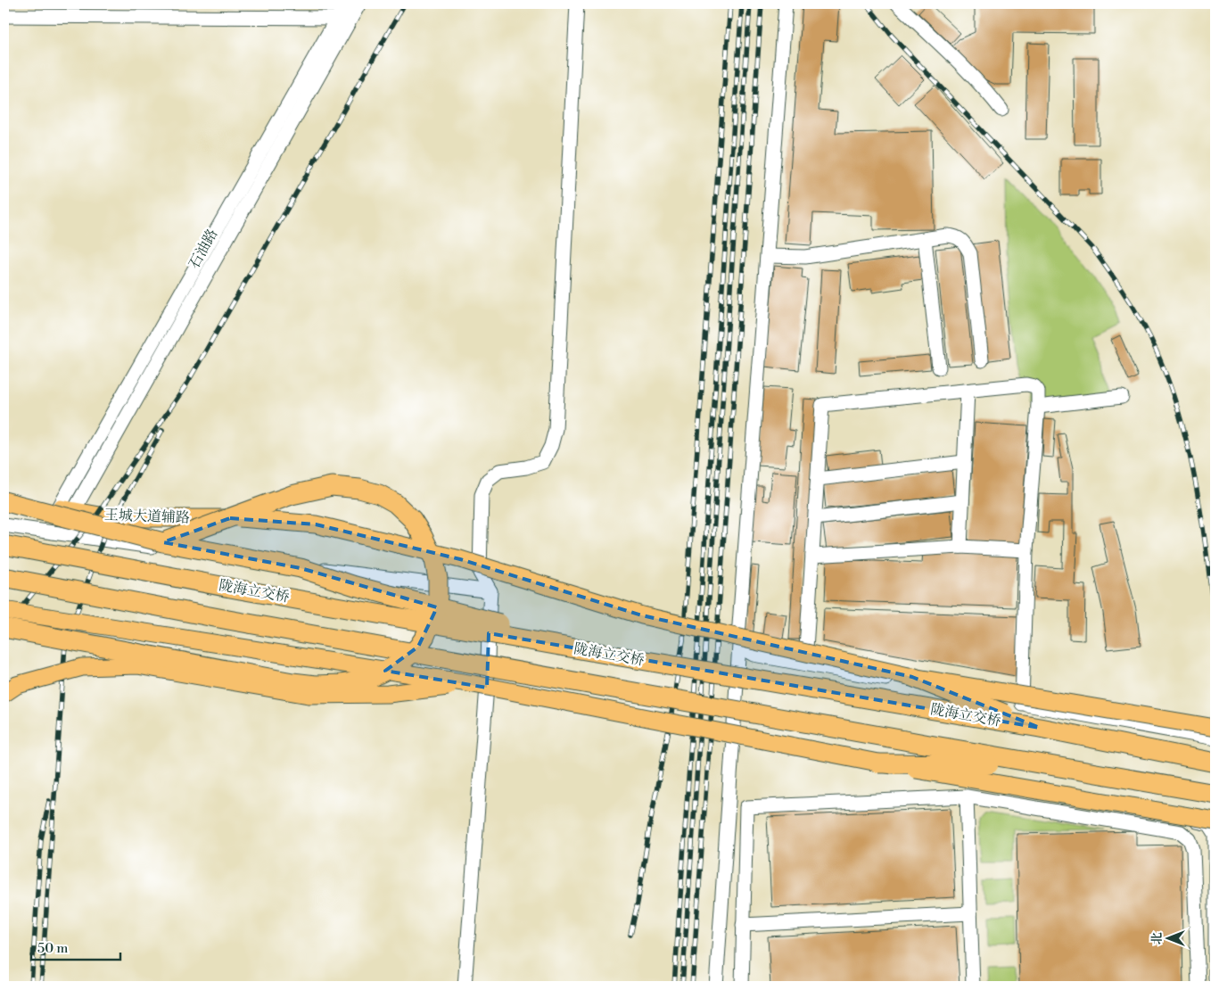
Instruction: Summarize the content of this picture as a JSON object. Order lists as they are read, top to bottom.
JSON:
{
  "streets": {
    "highway": ["陇海立交桥"],
    "main road": ["王城大道辅路"],
    "street": ["石油路"]
  },
  "crossings": [
    ["石油路", "王城大道辅路"]
  ],
  "scale_bar": "50 m",
  "north": "left"
}
